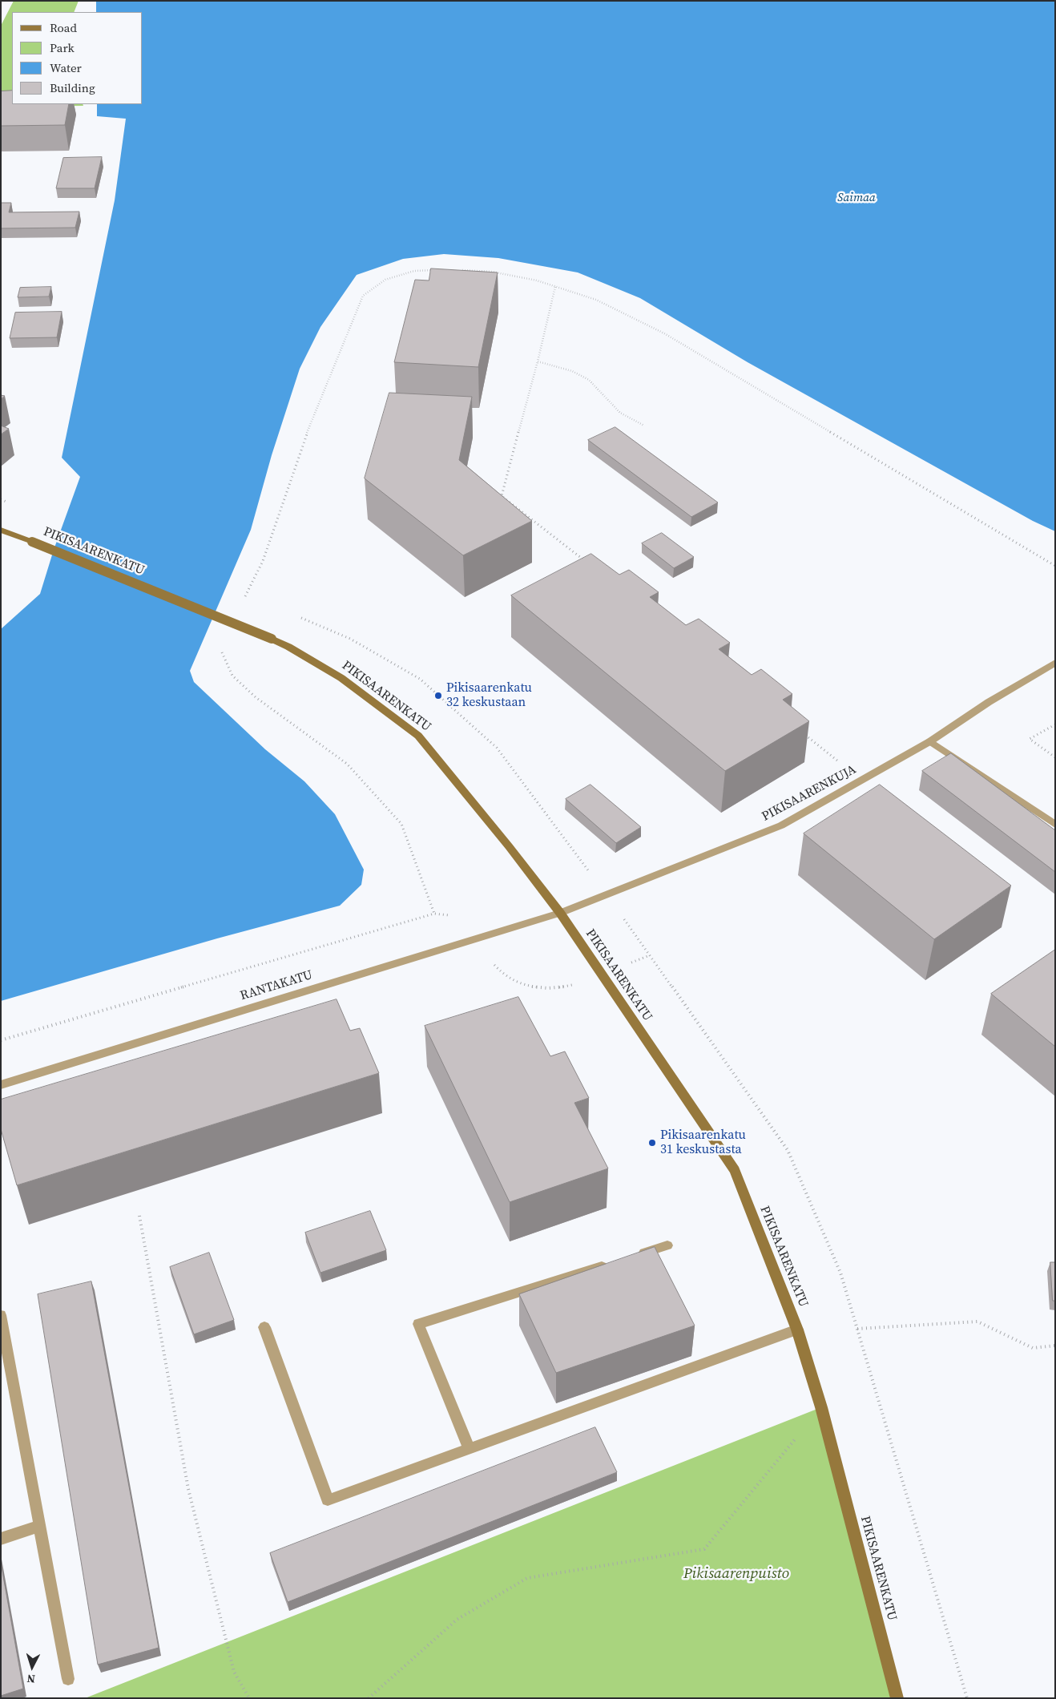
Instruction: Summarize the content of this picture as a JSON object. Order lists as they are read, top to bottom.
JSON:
{
  "streets": {
    "street": ["PIKISAARENKATU", "PIKISAARENKUJA", "RANTAKATU"]
  },
  "crossings": [
    ["PIKISAARENKATU", "PIKISAARENKUJA"],
    ["PIKISAARENKATU", "RANTAKATU"],
    ["PIKISAARENKUJA", "RANTAKATU"]
  ],
  "water": ["Saimaa"],
  "parks": ["Pikisaarenpuisto"],
  "places": ["Pikisaarenkatu 32 keskustaan", "Pikisaarenkatu 31 keskustasta"],
  "legend": [
    "Road",
    "Park",
    "Water",
    "Building"
  ],
  "north": "bottom"
}
